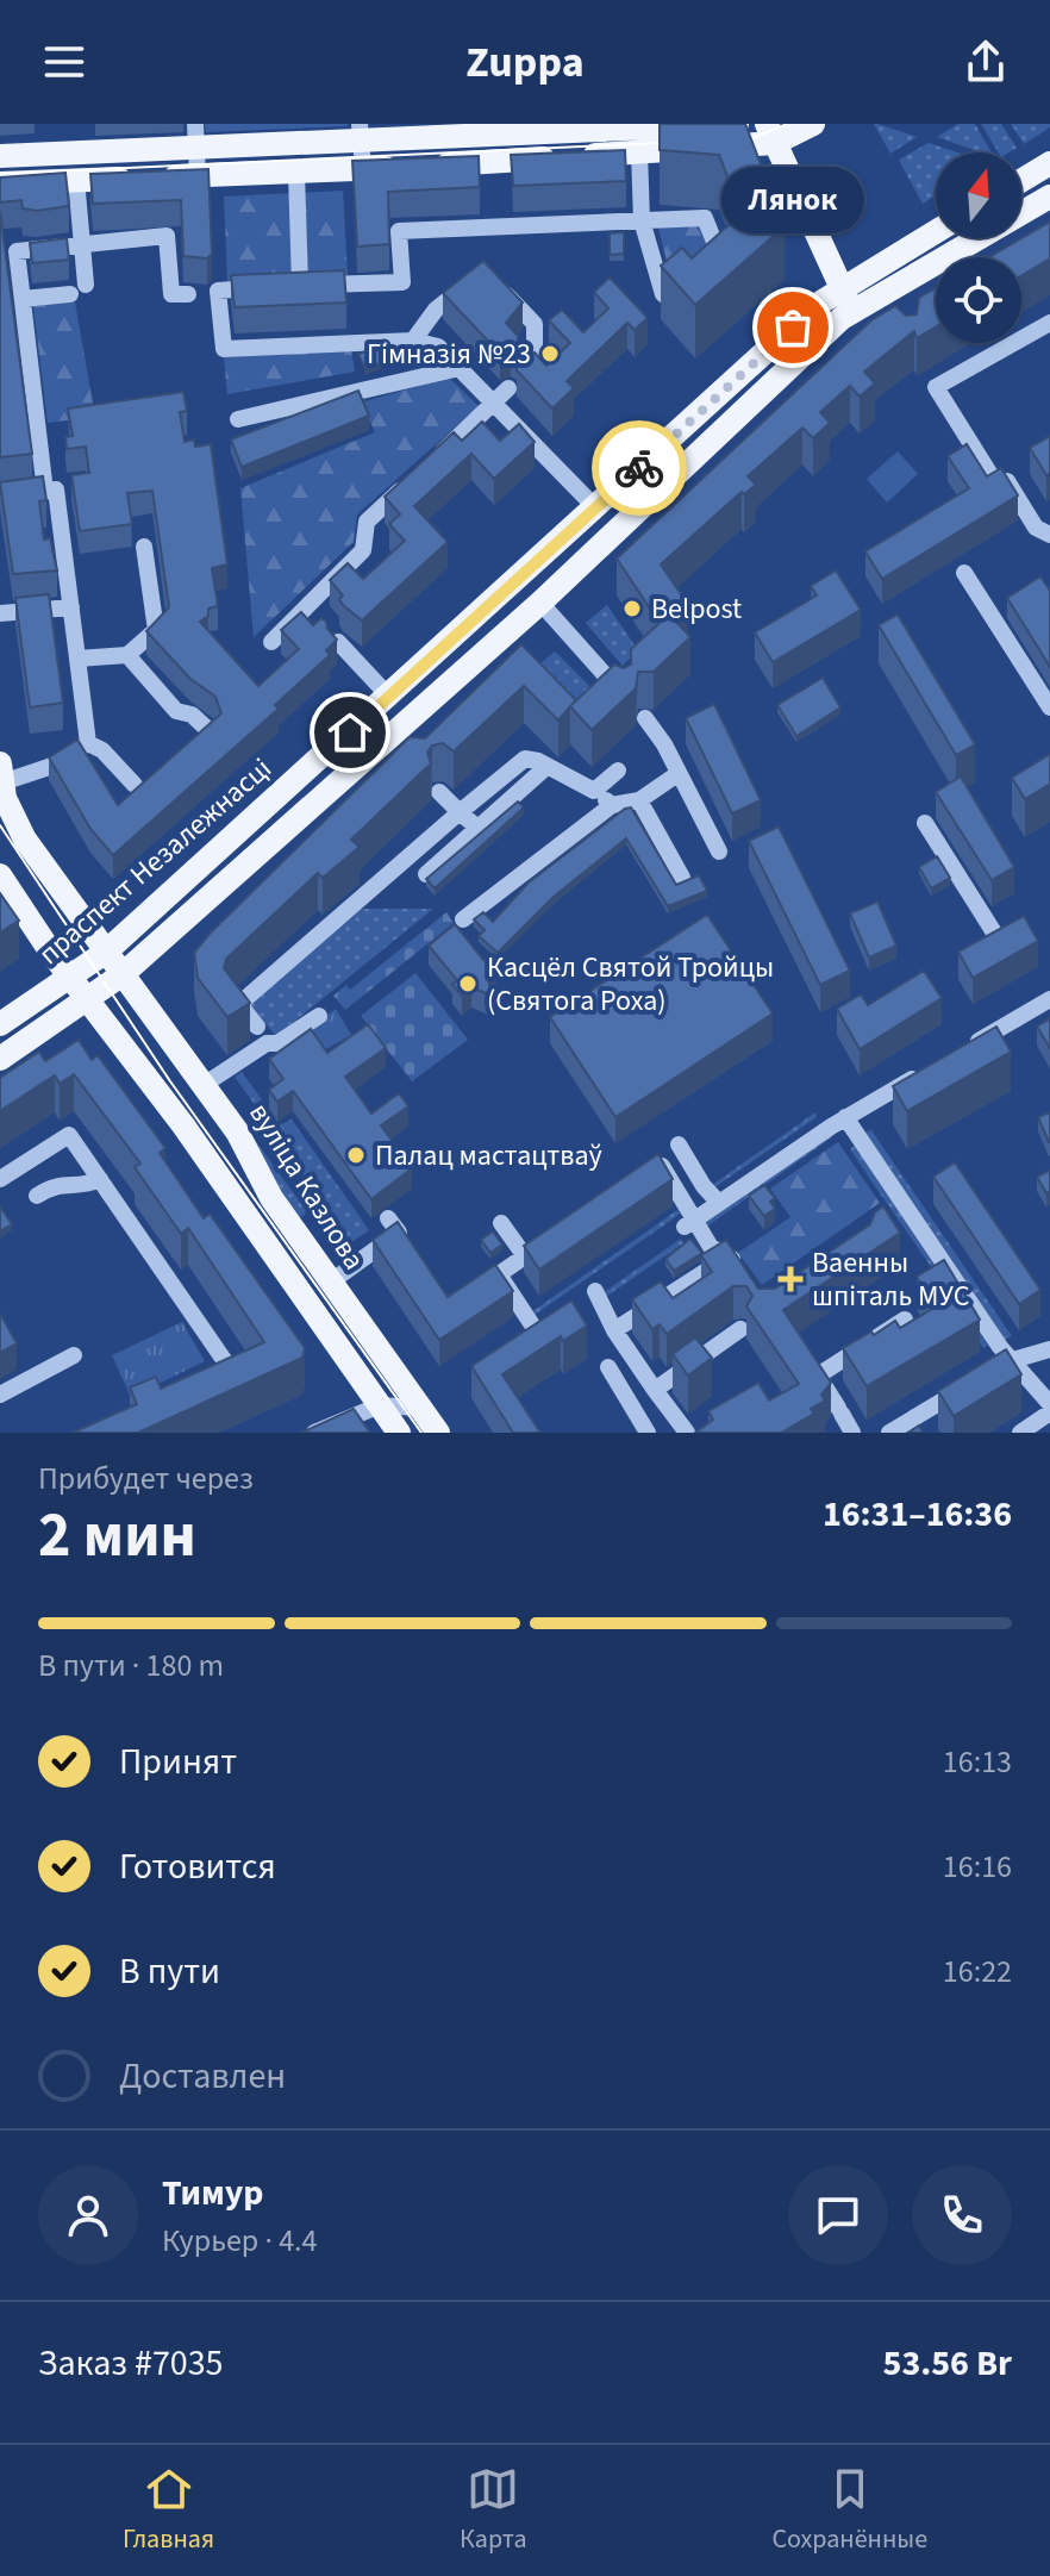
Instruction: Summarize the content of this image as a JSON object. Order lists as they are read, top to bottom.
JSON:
{
  "streets": {
    "main road": ["праспект Незалежнасці", "вуліца Казлова"]
  },
  "crossings": [
    ["праспект Незалежнасці", "вуліца Казлова"]
  ],
  "places": {
    "other": [
      "Лянок",
      "Гімназія №23",
      "Belpost",
      "Касцёл Святой Тройцы (Святога Роха)",
      "Палац мастацтваў"
    ],
    "health": ["Ваенны шпіталь МУС"]
  },
  "north": "top",
  "page": {
    "header": "Zuppa",
    "bubble": "Лянок",
    "heading": ["2 мин", "Прибудет через", "16:31–16:36"],
    "panel": [
      "Тимур",
      "Курьер · 4.4",
      "Заказ #7035",
      "53.56 Br"
    ],
    "bar": "В пути · 180 m",
    "list": [
      ["Принят", "16:13"],
      ["Готовится", "16:16"],
      ["В пути", "16:22"],
      "Доставлен"
    ],
    "tabs": ["Главная", "Карта", "Сохранённые"]
  }
}
